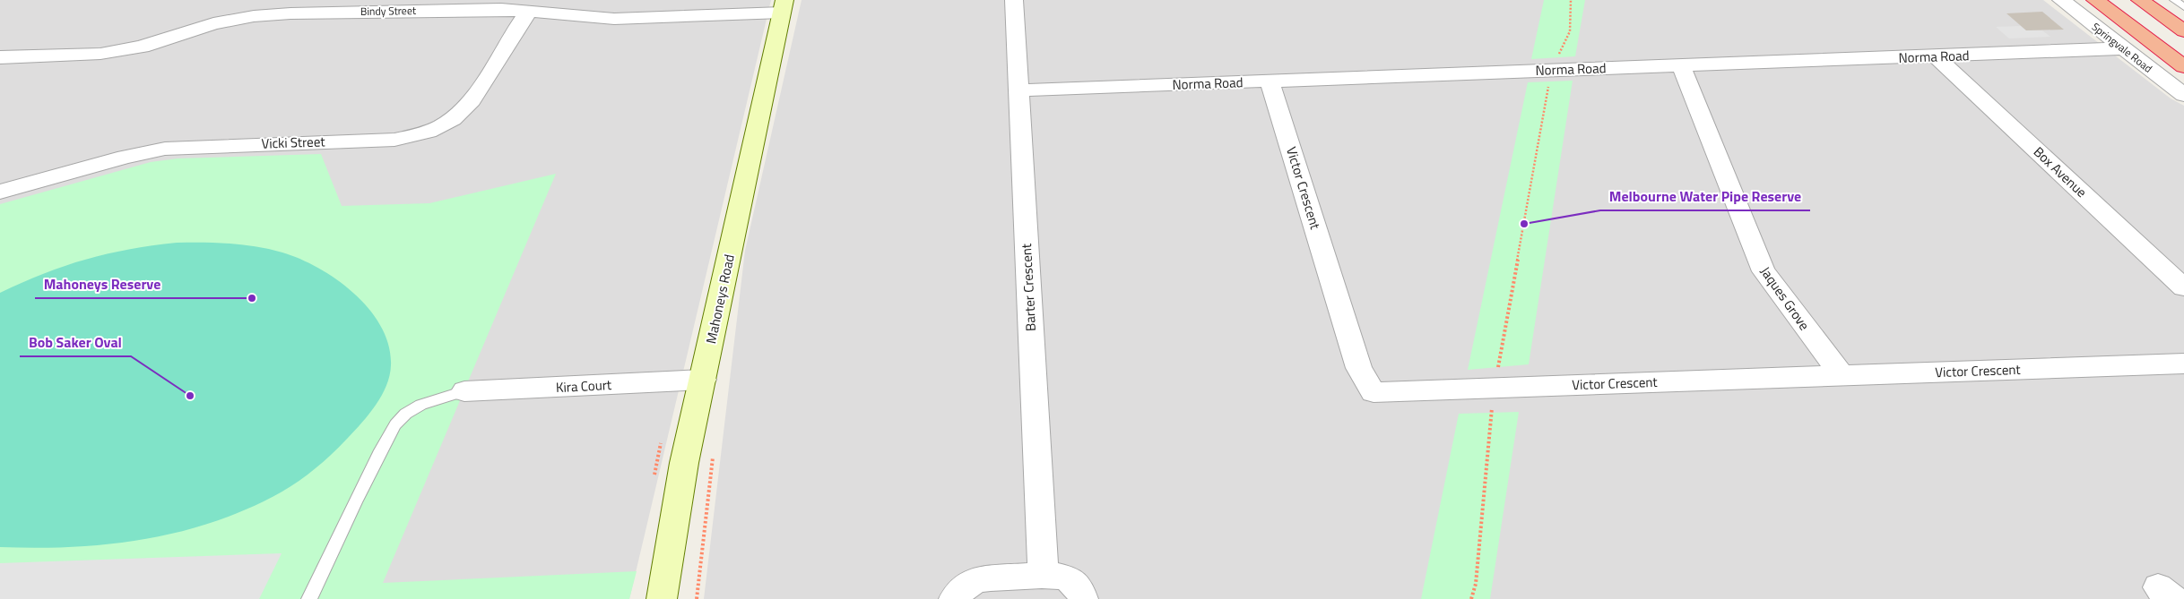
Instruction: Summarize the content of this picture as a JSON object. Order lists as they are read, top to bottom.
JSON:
{
  "streets": {
    "highway": ["Springvale Road"],
    "main road": ["Mahoneys Road"],
    "street": [
      "Bindy Street",
      "Norma Road",
      "Vicki Street",
      "Box Avenue",
      "Victor Crescent",
      "Barter Crescent",
      "Jaques Grove",
      "Kira Court"
    ]
  },
  "crossings": [
    ["Bindy Street", "Vicki Street"],
    ["Bindy Street", "Mahoneys Road"],
    ["Springvale Road", "Norma Road"],
    ["Norma Road", "Box Avenue"],
    ["Norma Road", "Victor Crescent"],
    ["Norma Road", "Barter Crescent"],
    ["Norma Road", "Jaques Grove"],
    ["Victor Crescent", "Jaques Grove"],
    ["Mahoneys Road", "Kira Court"]
  ],
  "places": ["Melbourne Water Pipe Reserve", "Mahoneys Reserve", "Bob Saker Oval"]
}
